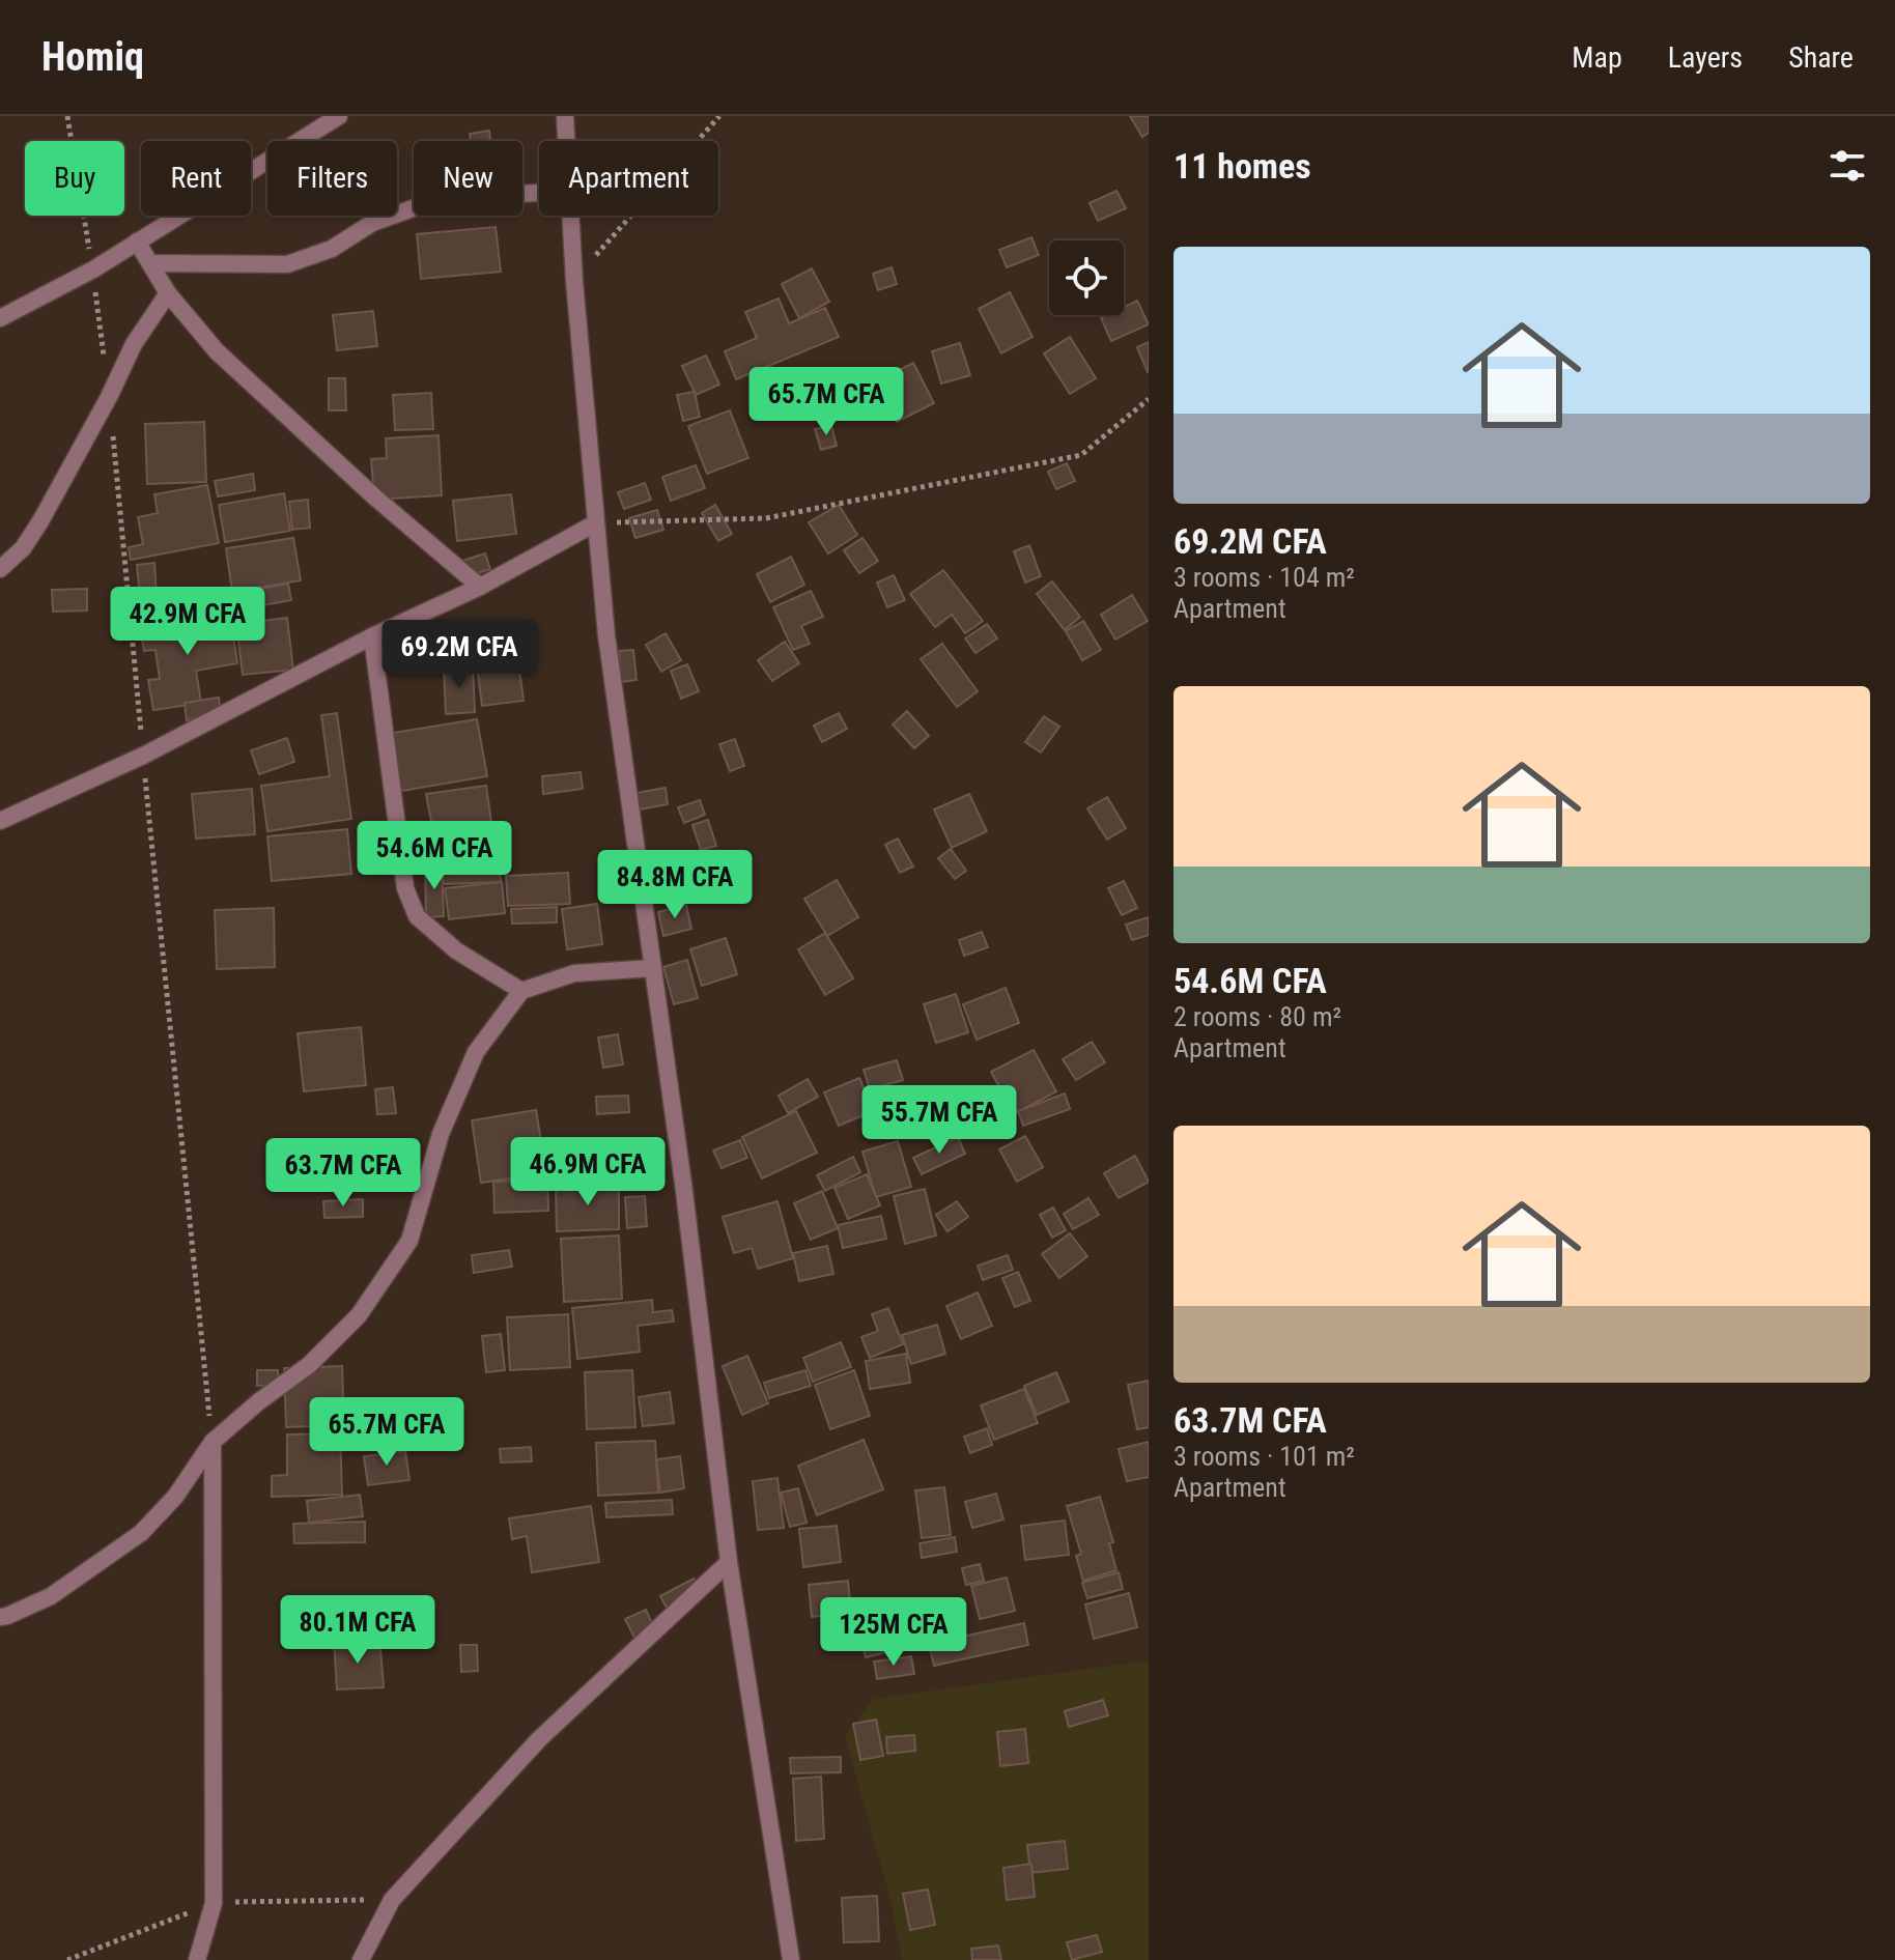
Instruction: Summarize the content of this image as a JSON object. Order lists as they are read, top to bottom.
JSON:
{
  "page": {
    "header": "Homiq",
    "nav": ["Map", "Layers", "Share"],
    "heading": "11 homes",
    "chip": [
      "Buy",
      "Rent",
      "Filters",
      "New",
      "Apartment"
    ],
    "list": [
      {
        "name": "69.2M CFA",
        "note": "3 rooms · 104 m² · Apartment"
      },
      {
        "name": "54.6M CFA",
        "note": "2 rooms · 80 m² · Apartment"
      },
      {
        "name": "63.7M CFA",
        "note": "3 rooms · 101 m² · Apartment"
      }
    ],
    "price": [
      "65.7M CFA",
      "42.9M CFA",
      "69.2M CFA",
      "54.6M CFA",
      "84.8M CFA",
      "55.7M CFA",
      "46.9M CFA",
      "63.7M CFA",
      "65.7M CFA",
      "80.1M CFA",
      "125M CFA"
    ]
  }
}
